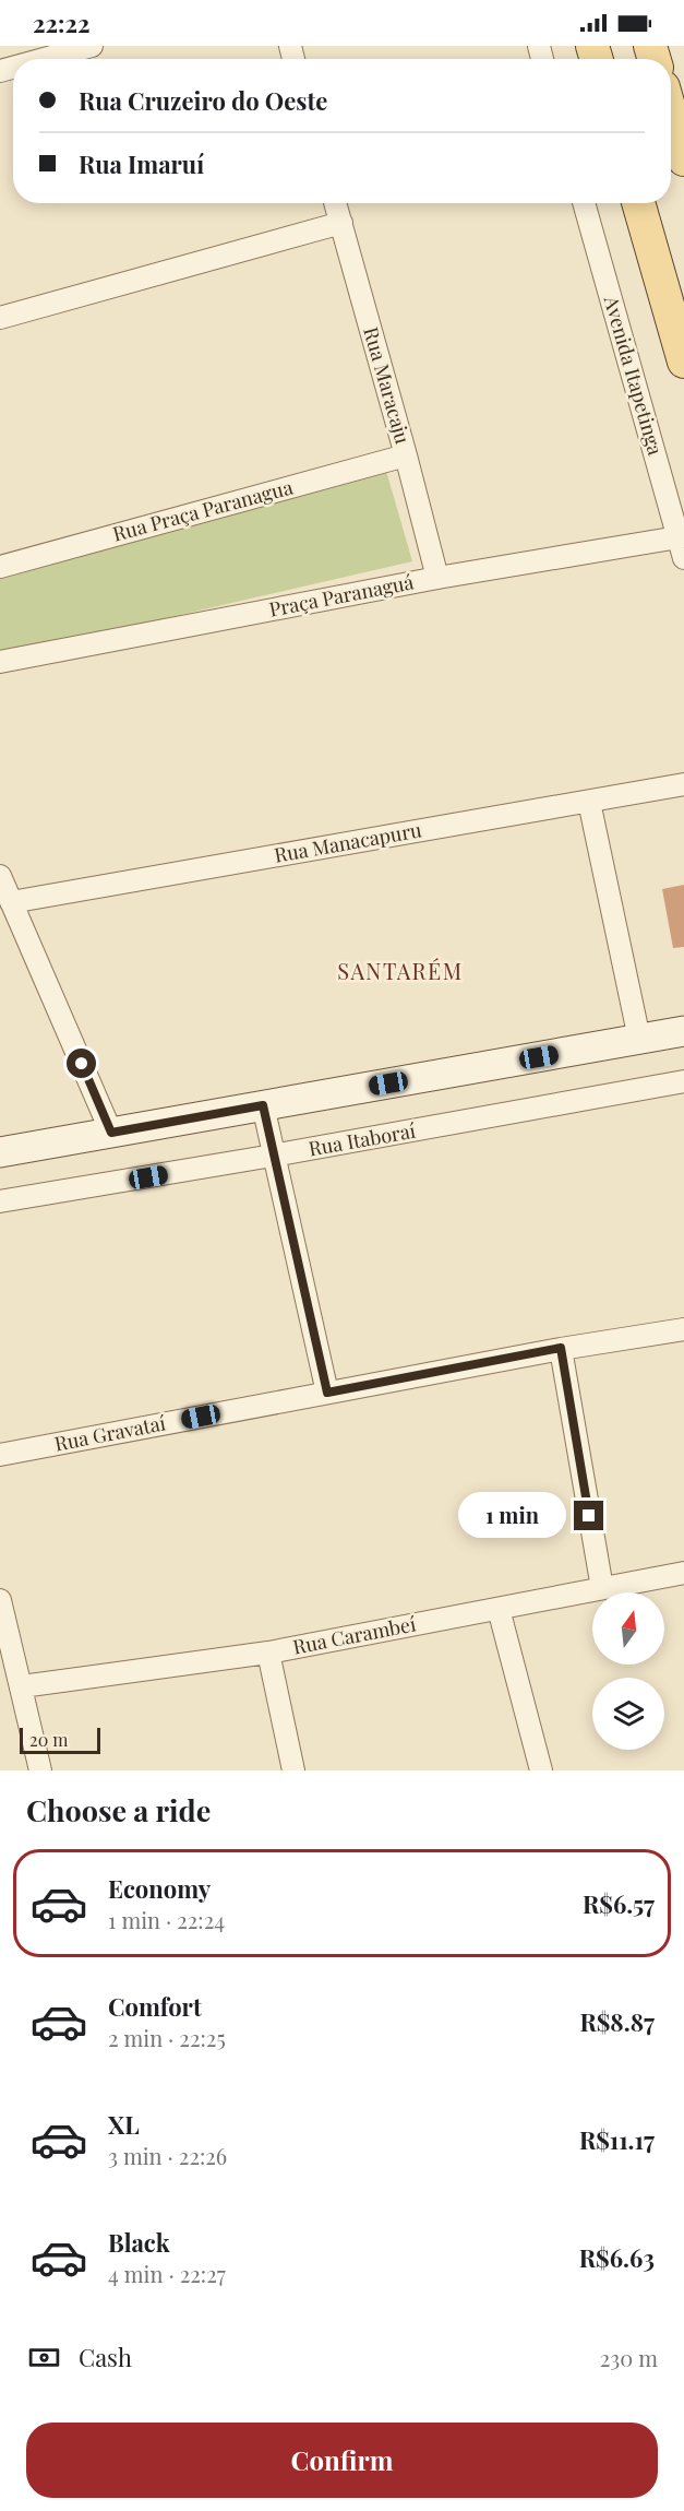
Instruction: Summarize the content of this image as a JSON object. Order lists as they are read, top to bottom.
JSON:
{
  "streets": {
    "street": [
      "Avenida Itapetinga",
      "Rua Maracaju",
      "Rua Praça Paranagua",
      "Praça Paranaguá",
      "Rua Manacapuru",
      "Rua Itaboraí",
      "Rua Gravataí",
      "Rua Carambeí"
    ]
  },
  "crossings": [
    ["Avenida Itapetinga", "Praça Paranaguá"],
    ["Rua Maracaju", "Rua Praça Paranagua"],
    ["Rua Maracaju", "Praça Paranaguá"]
  ],
  "districts": ["SANTARÉM"],
  "scale_bar": "20 m",
  "north": "top",
  "page": {
    "status": "22:22",
    "banner": ["Rua Cruzeiro do Oeste", "Rua Imaruí"],
    "bubble": "1 min",
    "scale": "20 m",
    "heading": "Choose a ride",
    "list": [
      {
        "name": "Economy",
        "note": "1 min · 22:24",
        "value": "R$6.57"
      },
      {
        "name": "Comfort",
        "note": "2 min · 22:25",
        "value": "R$8.87"
      },
      {
        "name": "XL",
        "note": "3 min · 22:26",
        "value": "R$11.17"
      },
      {
        "name": "Black",
        "note": "4 min · 22:27",
        "value": "R$6.63"
      }
    ],
    "pay": ["Cash", "230 m"],
    "buttons": "Confirm"
  }
}
